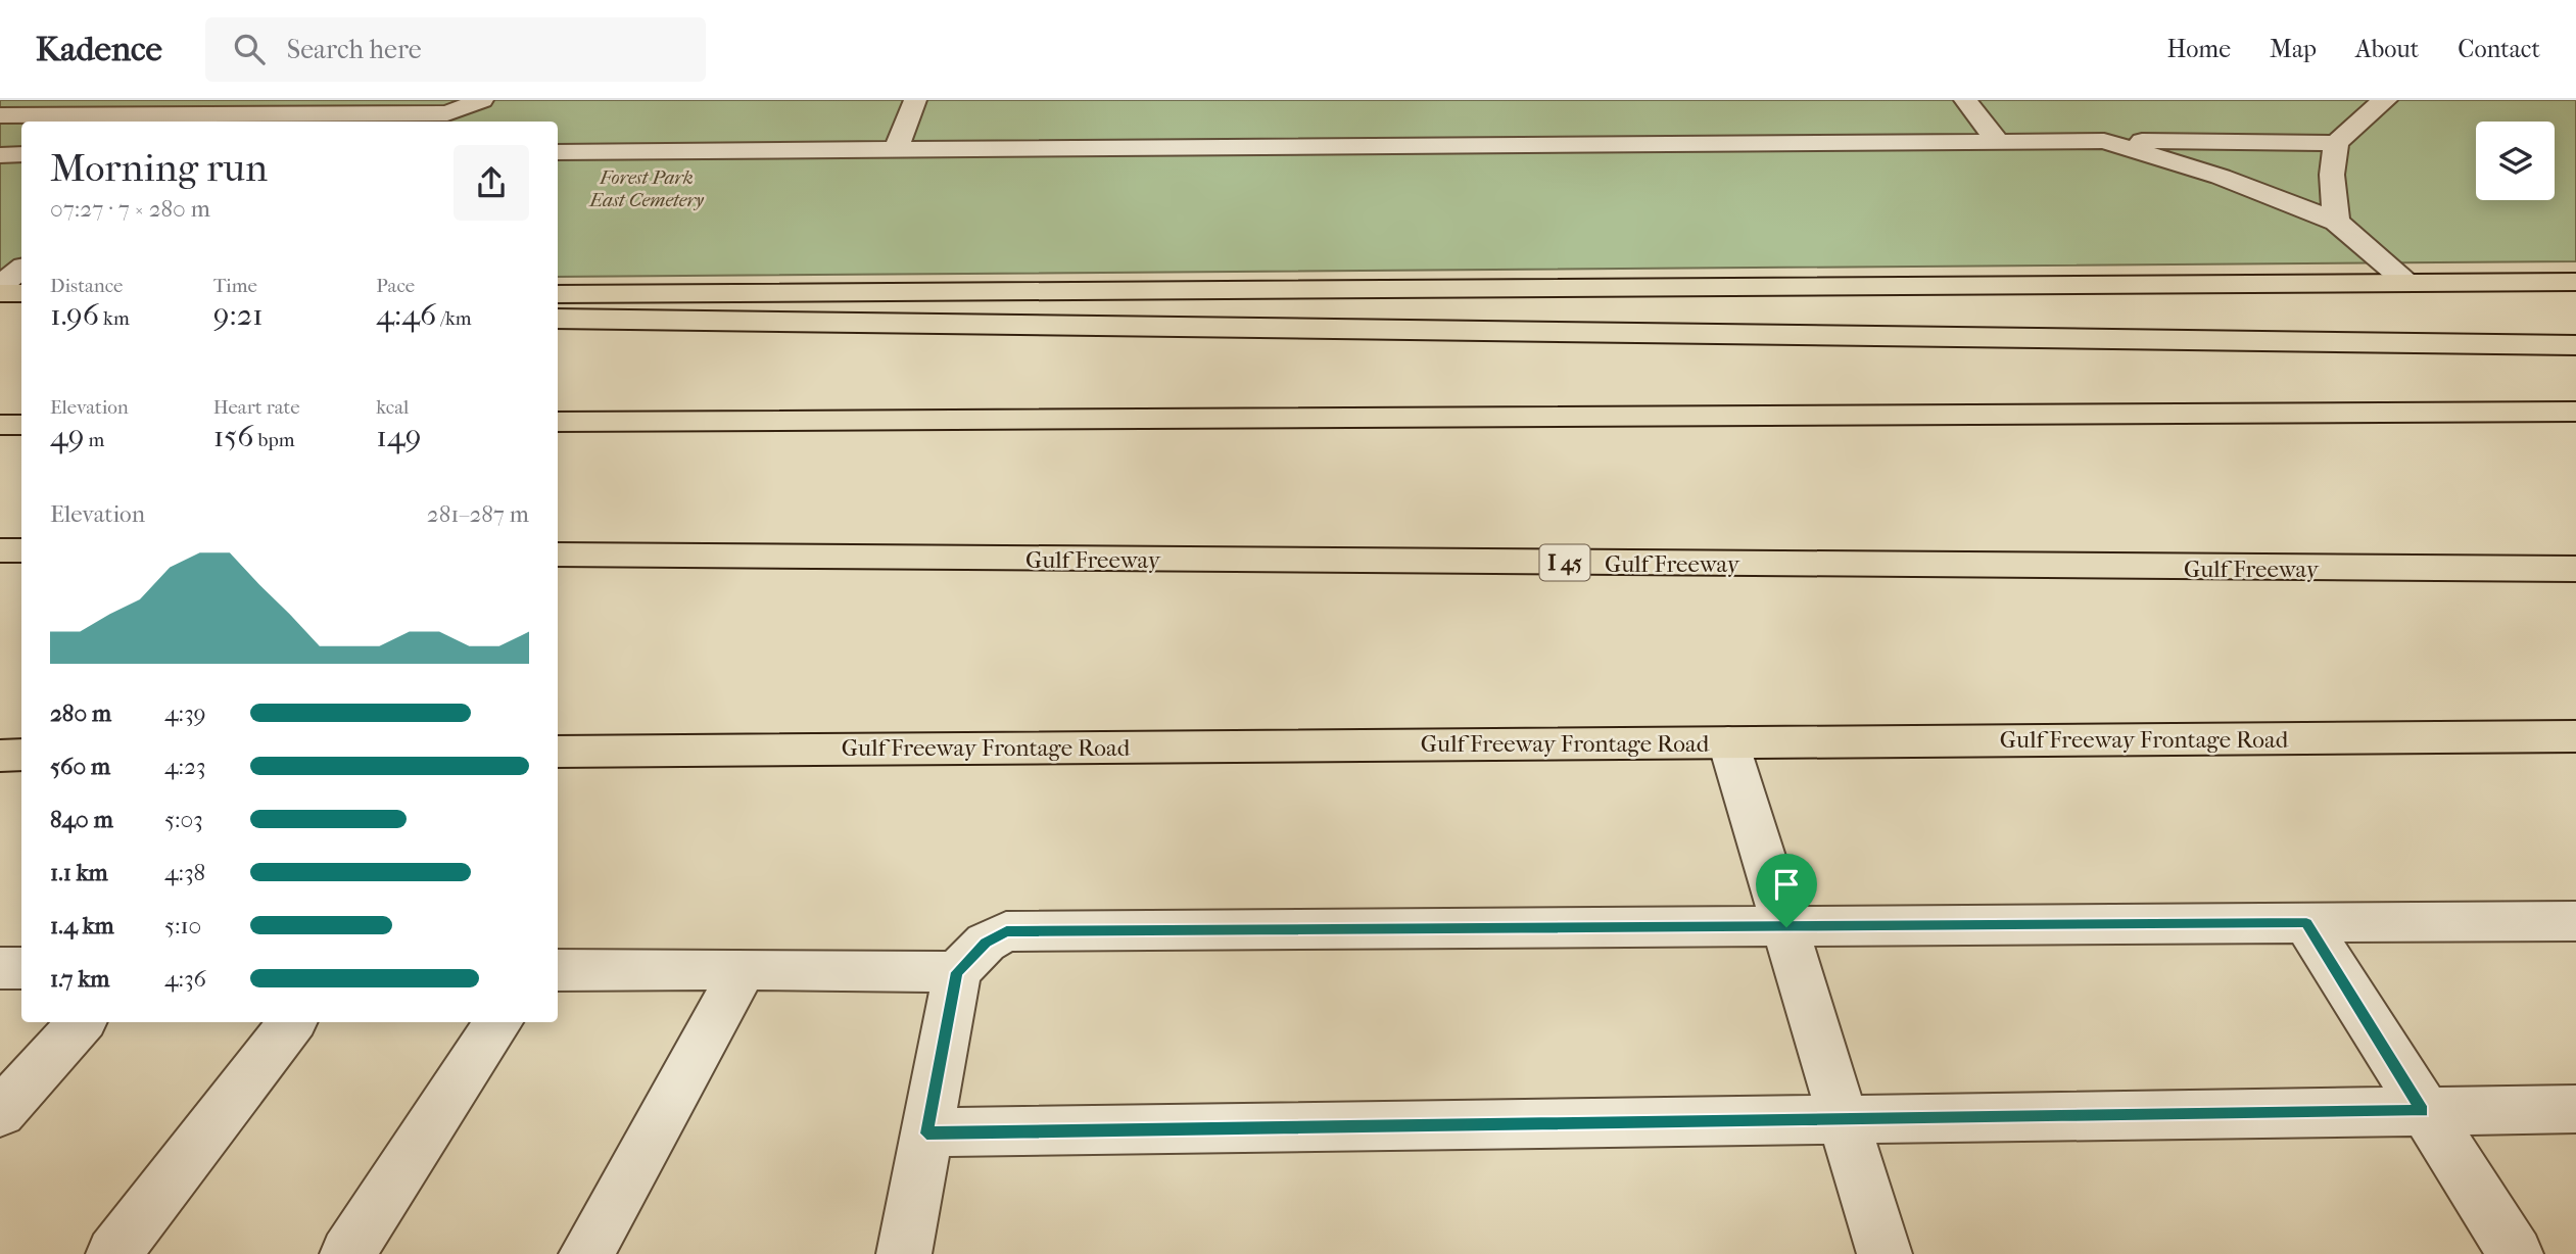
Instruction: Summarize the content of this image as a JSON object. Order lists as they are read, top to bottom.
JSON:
{
  "streets": {
    "main road": ["Gulf Freeway", "I 45", "Gulf Freeway Frontage Road"]
  },
  "parks": ["Forest Park East Cemetery"],
  "page": {
    "header": "Kadence",
    "search": "Search here",
    "nav": [
      "Home",
      "Map",
      "About",
      "Contact"
    ],
    "heading": ["Morning run", "07:27 · 7 × 280 m"],
    "stats": [
      ["Distance", "1.96 km"],
      ["Time", "9:21"],
      ["Pace", "4:46 /km"],
      ["Elevation", "49 m"],
      ["Heart rate", "156 bpm"],
      ["kcal", "149"]
    ],
    "chart": ["Elevation", "281–287 m"],
    "list": [
      {
        "name": "280 m",
        "note": "4:39"
      },
      {
        "name": "560 m",
        "note": "4:23"
      },
      {
        "name": "840 m",
        "note": "5:03"
      },
      {
        "name": "1.1 km",
        "note": "4:38"
      },
      {
        "name": "1.4 km",
        "note": "5:10"
      },
      {
        "name": "1.7 km",
        "note": "4:36"
      }
    ]
  }
}
